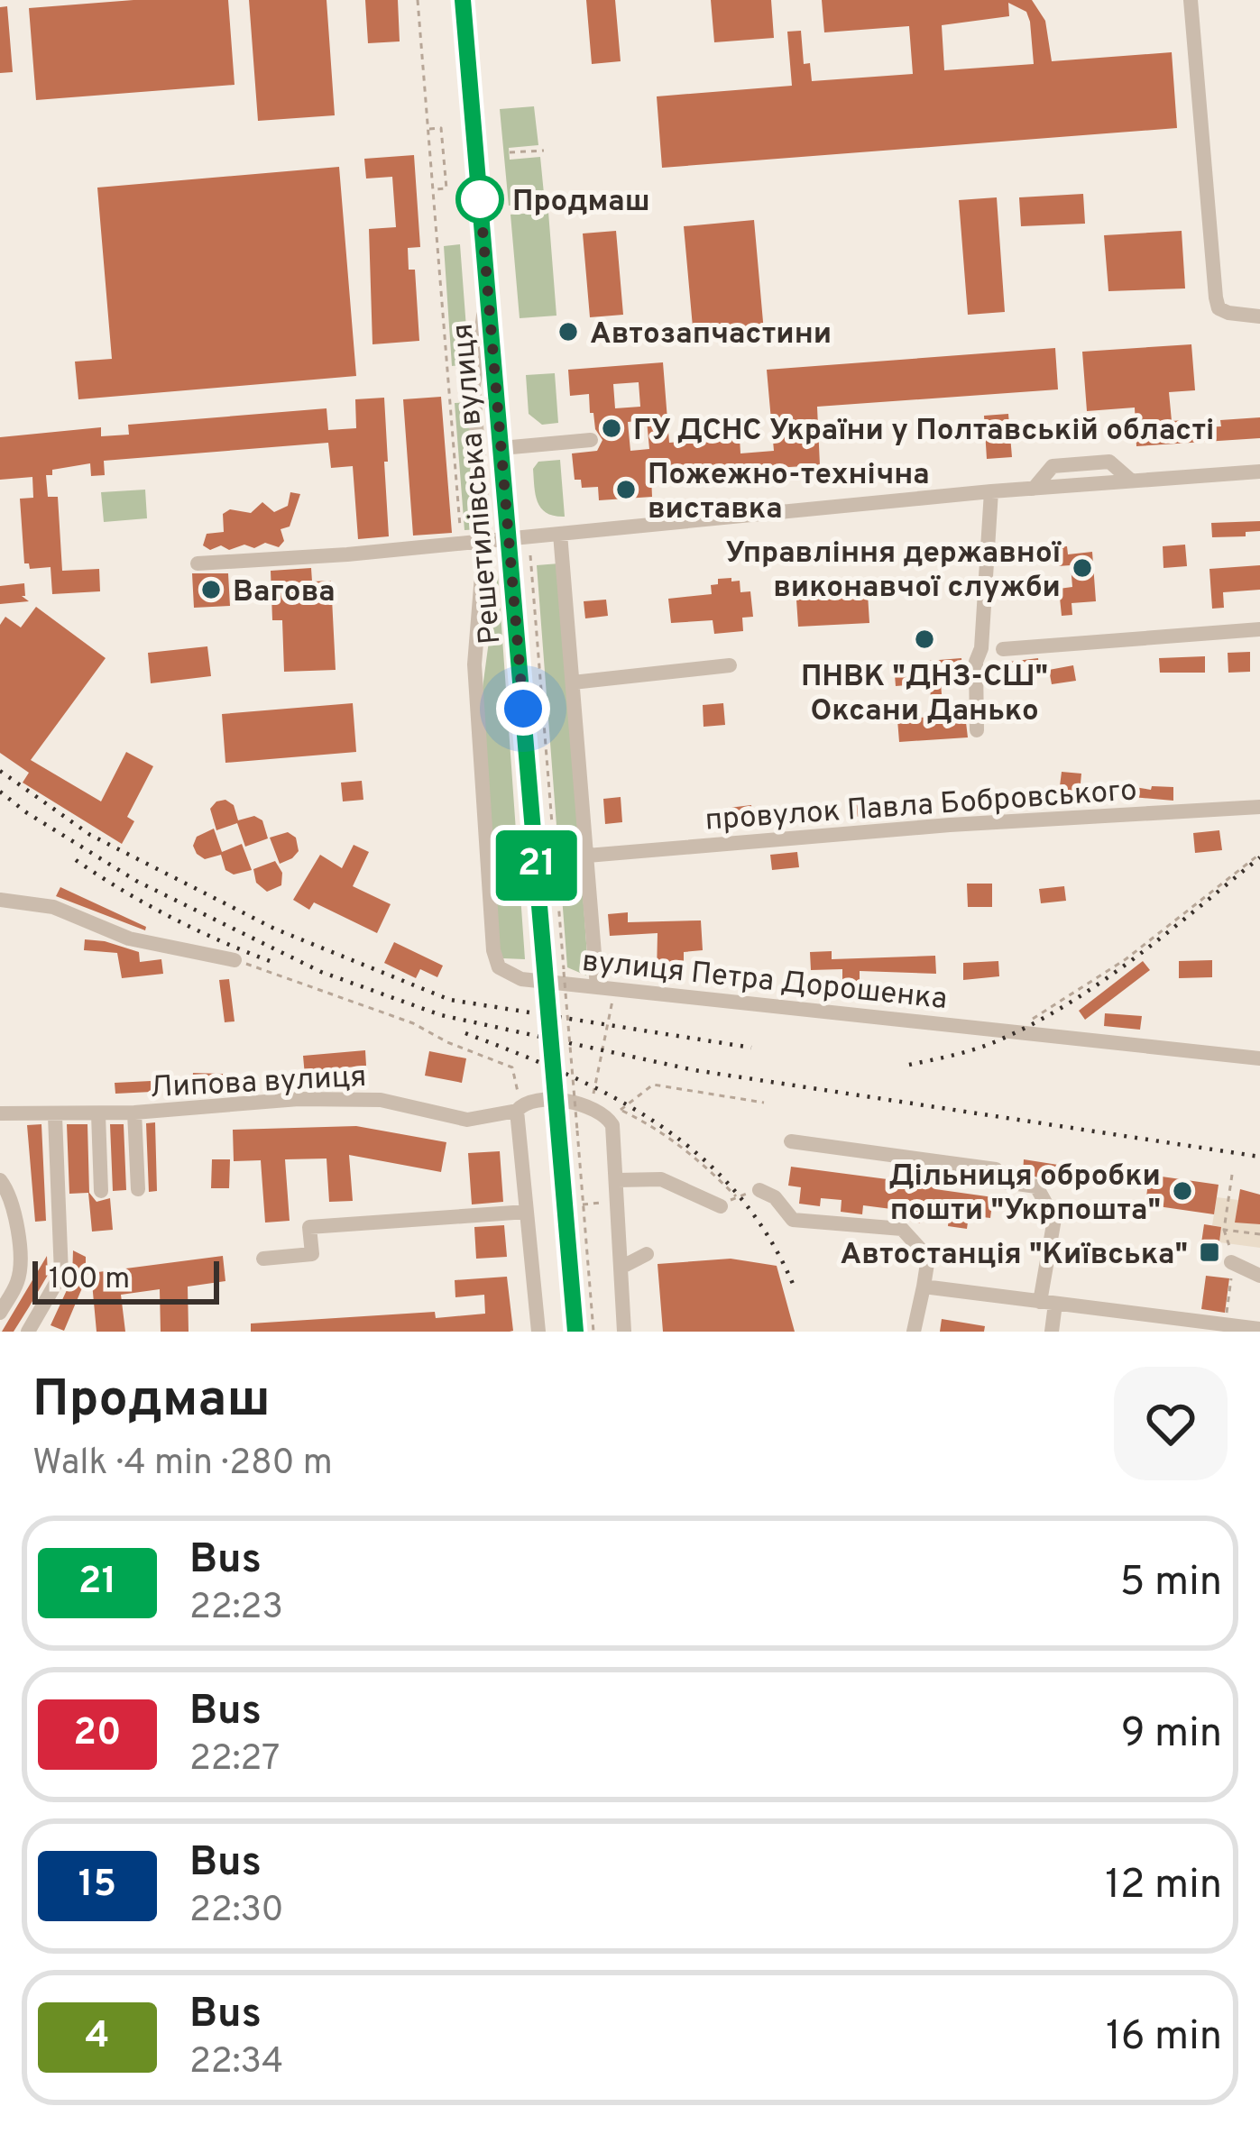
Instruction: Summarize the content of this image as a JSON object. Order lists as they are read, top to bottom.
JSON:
{
  "streets": {
    "main road": ["Решетилівська вулиця"],
    "street": ["провулок Павла Бобровського", "вулиця Петра Дорошенка", "Липова вулиця"]
  },
  "crossings": [
    ["Решетилівська вулиця", "вулиця Петра Дорошенка"]
  ],
  "places": {
    "other": [
      "Продмаш",
      "Автозапчастини",
      "ГУ ДСНС України у Полтавській області",
      "Пожежно-технічна виставка",
      "Управління державної виконавчої служби",
      "Вагова",
      "ПНВК \"ДНЗ-СШ\" Оксани Данько",
      "Дільниця обробки пошти \"Укрпошта\""
    ],
    "transit": ["Автостанція \"Київська\""]
  },
  "lines": ["bus line 21"],
  "scale_bar": "100 m",
  "page": {
    "on_map": "21",
    "scale": "100 m",
    "heading": ["Продмаш", "Walk · 4 min · 280 m"],
    "list": [
      {
        "mark": "21",
        "name": "Bus",
        "note": "22:23",
        "value": "5 min"
      },
      {
        "mark": "20",
        "name": "Bus",
        "note": "22:27",
        "value": "9 min"
      },
      {
        "mark": "15",
        "name": "Bus",
        "note": "22:30",
        "value": "12 min"
      },
      {
        "mark": "4",
        "name": "Bus",
        "note": "22:34",
        "value": "16 min"
      }
    ]
  }
}
